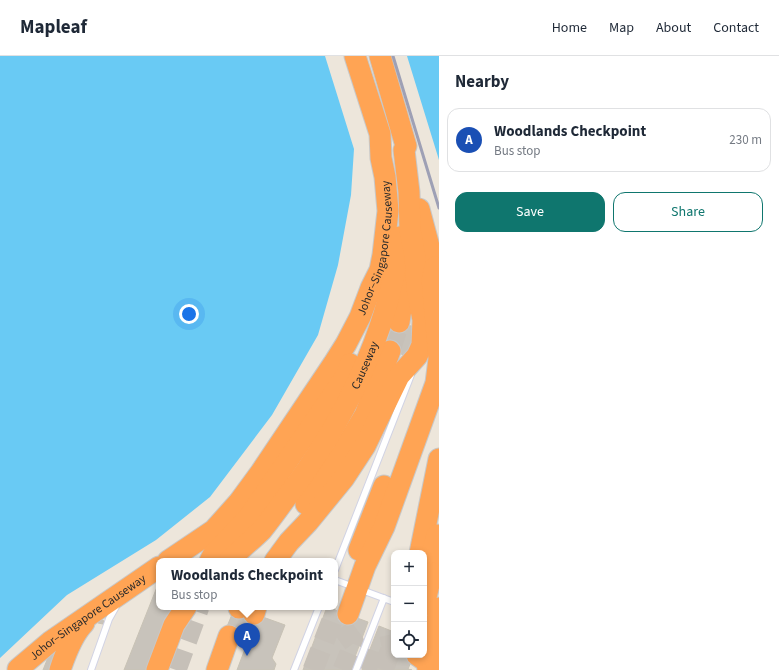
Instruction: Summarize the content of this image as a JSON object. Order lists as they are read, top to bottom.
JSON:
{
  "streets": {
    "highway": ["Johor–Singapore Causeway", "Causeway"]
  },
  "crossings": [
    ["Johor–Singapore Causeway", "Causeway"]
  ],
  "page": {
    "header": "Mapleaf",
    "nav": [
      "Home",
      "Map",
      "About",
      "Contact"
    ],
    "heading": "Nearby",
    "list": [
      {
        "mark": "A",
        "name": "Woodlands Checkpoint",
        "note": "Bus stop",
        "value": "230 m"
      }
    ],
    "buttons": ["Save", "Share"],
    "map_buttons": ["+", "−"],
    "popup": ["Woodlands Checkpoint", "Bus stop"],
    "pins": "A"
  }
}
